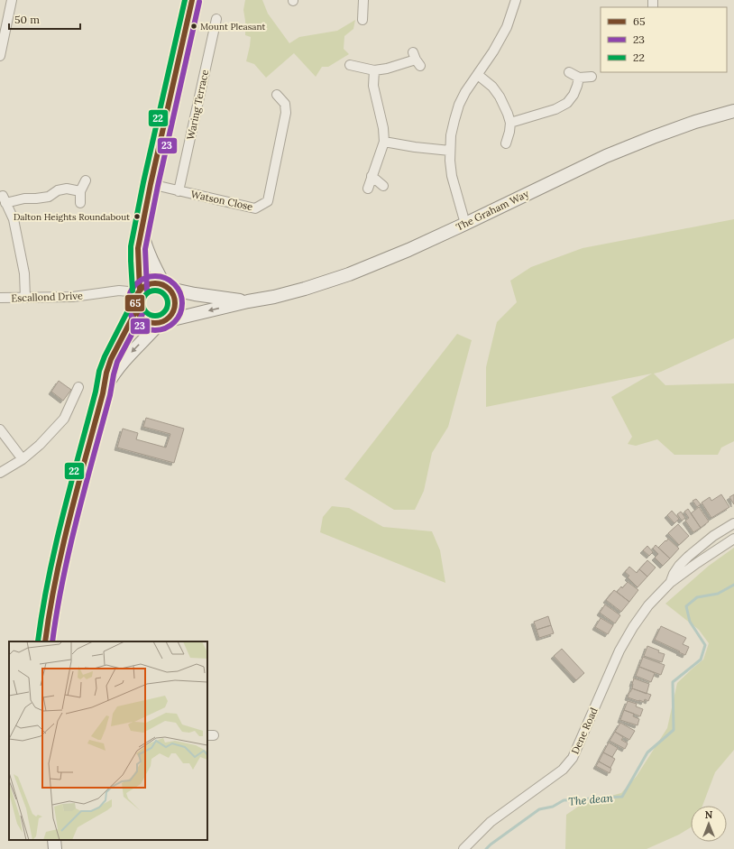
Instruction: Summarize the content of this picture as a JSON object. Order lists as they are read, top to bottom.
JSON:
{
  "streets": {
    "main road": ["The Graham Way"],
    "street": [
      "Waring Terrace",
      "Watson Close",
      "Escallond Drive",
      "Dene Road"
    ]
  },
  "crossings": [
    ["Waring Terrace", "Watson Close"],
    ["The Graham Way", "Escallond Drive"]
  ],
  "water": ["The dean"],
  "places": ["Mount Pleasant", "Dalton Heights Roundabout"],
  "lines": ["transit line 65", "transit line 22", "transit line 23"],
  "legend": ["65", "23", "22"],
  "scale_bar": "50 m",
  "north": "top"
}
